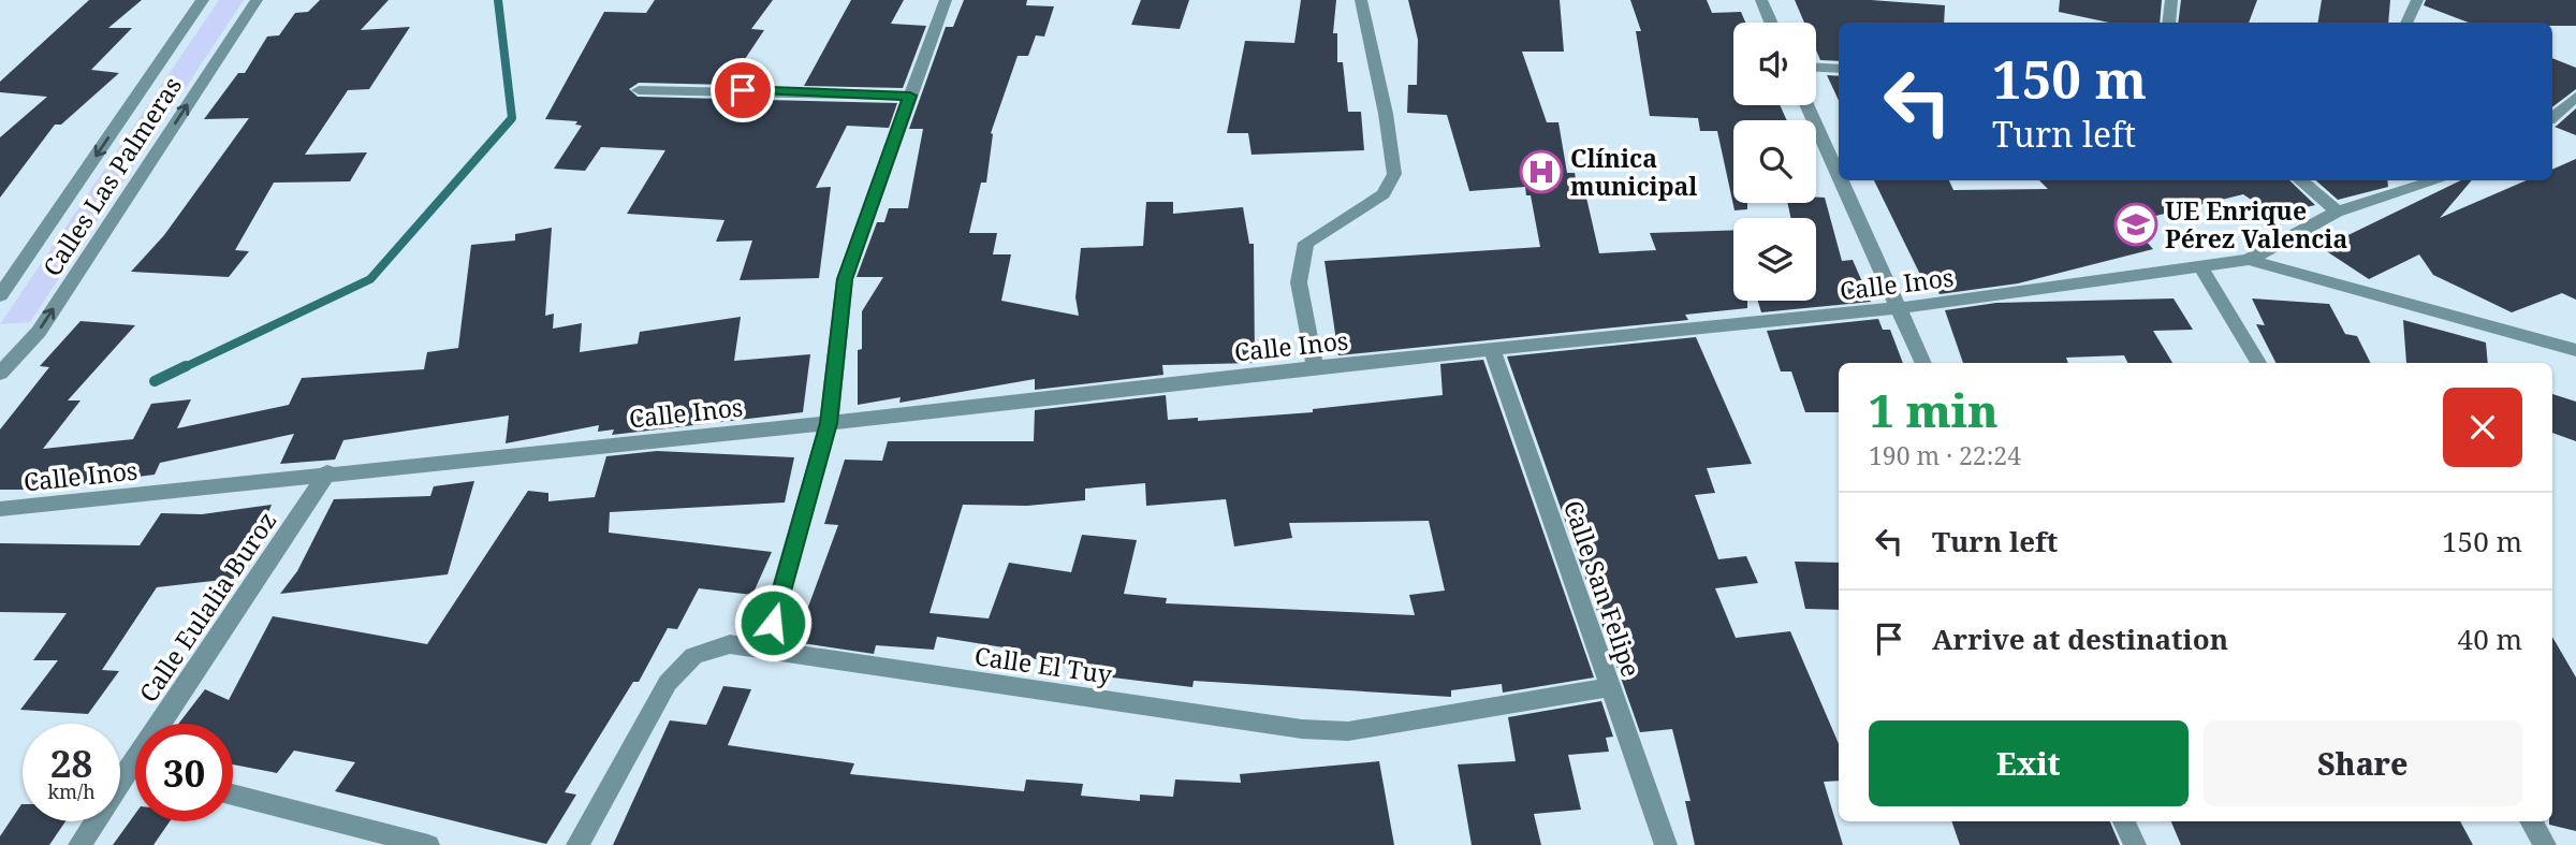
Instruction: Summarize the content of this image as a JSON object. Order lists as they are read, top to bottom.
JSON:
{
  "streets": {
    "street": [
      "Calles Las Palmeras",
      "Calle Inos",
      "Calle San Felipe",
      "Calle Eulalia Buroz",
      "Calle El Tuy"
    ]
  },
  "crossings": [
    ["Calle Inos", "Calle San Felipe"],
    ["Calle Inos", "Calle Eulalia Buroz"],
    ["Calle San Felipe", "Calle El Tuy"]
  ],
  "places": {
    "hospital": ["Clínica municipal"],
    "school or university": ["UE Enrique Pérez Valencia"]
  },
  "page": {
    "turn": ["150 m", "Turn left"],
    "heading": ["1 min", "190 m · 22:24"],
    "list": [
      {
        "name": "Turn left",
        "value": "150 m"
      },
      {
        "name": "Arrive at destination",
        "value": "40 m"
      }
    ],
    "buttons": ["Exit", "Share"],
    "speed": "28 km/h",
    "limit": "30"
  }
}
